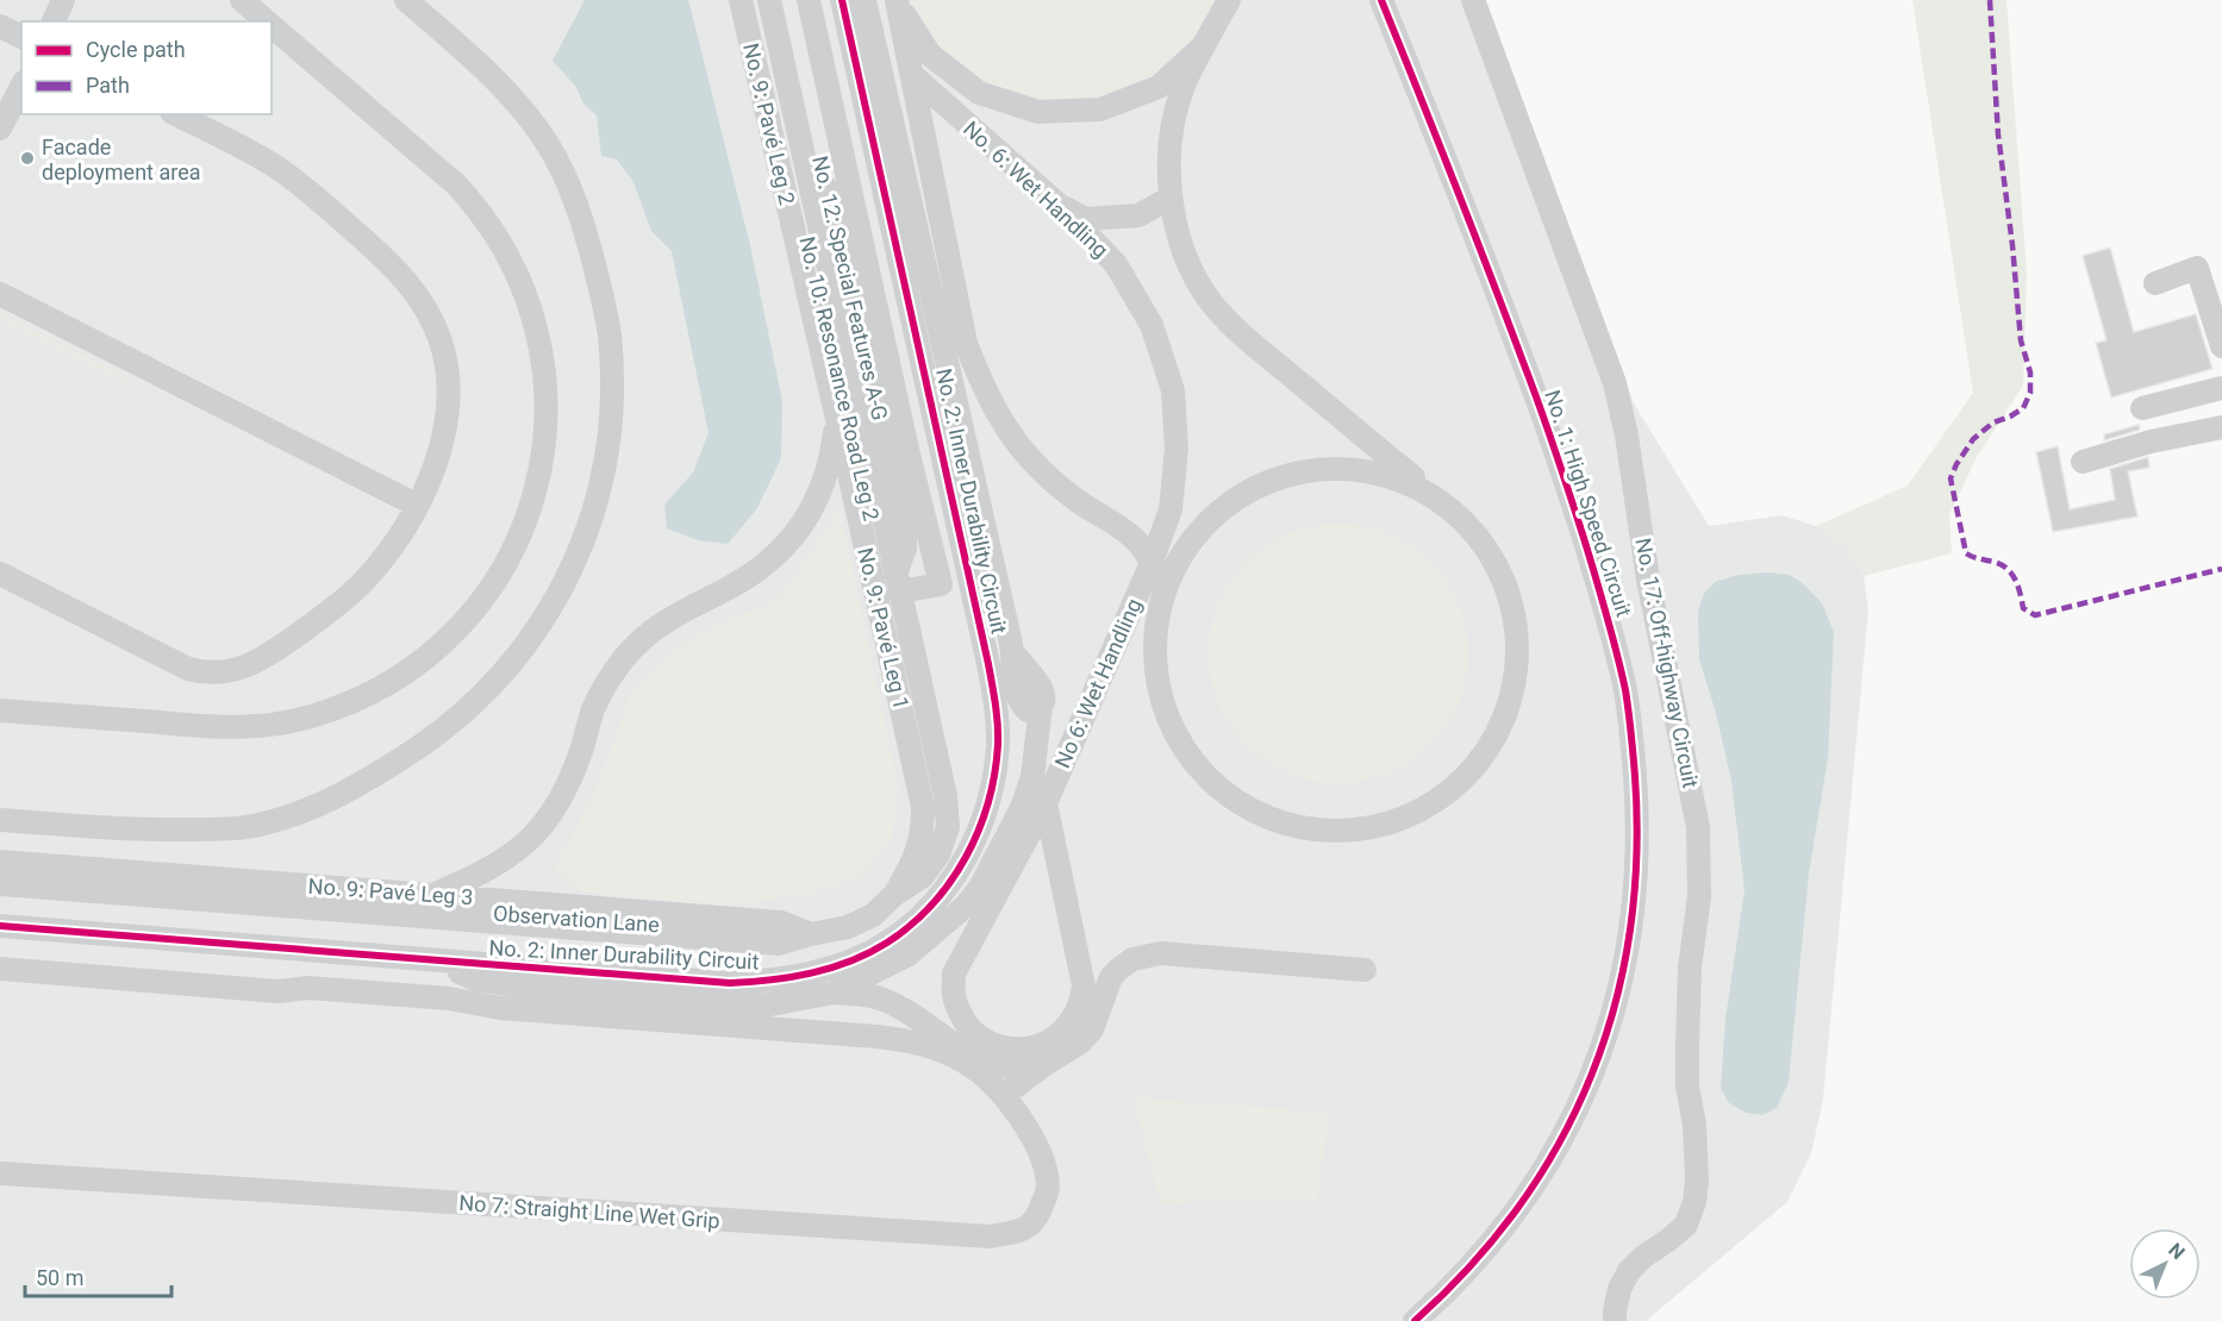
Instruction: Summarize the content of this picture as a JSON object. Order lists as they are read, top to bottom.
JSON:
{
  "streets": {
    "street": [
      "No. 9: Pavé Leg 2",
      "No. 6: Wet Handling",
      "No. 12: Special Features A-G",
      "No. 10: Resonance Road Leg 2",
      "No. 2: Inner Durability Circuit",
      "No. 1: High Speed Circuit",
      "No. 9: Pavé Leg 1",
      "No. 17: Off-highway Circuit",
      "No 6: Wet Handling",
      "No. 9: Pavé Leg 3",
      "Observation Lane",
      "No 7: Straight Line Wet Grip"
    ]
  },
  "crossings": [
    ["No. 9: Pavé Leg 2", "No. 9: Pavé Leg 1"],
    ["No. 6: Wet Handling", "No 6: Wet Handling"],
    ["No. 12: Special Features A-G", "Observation Lane"],
    ["No. 10: Resonance Road Leg 2", "No. 9: Pavé Leg 1"]
  ],
  "places": ["Facade deployment area"],
  "legend": ["Cycle path", "Path"],
  "scale_bar": "50 m",
  "north": "top right"
}
